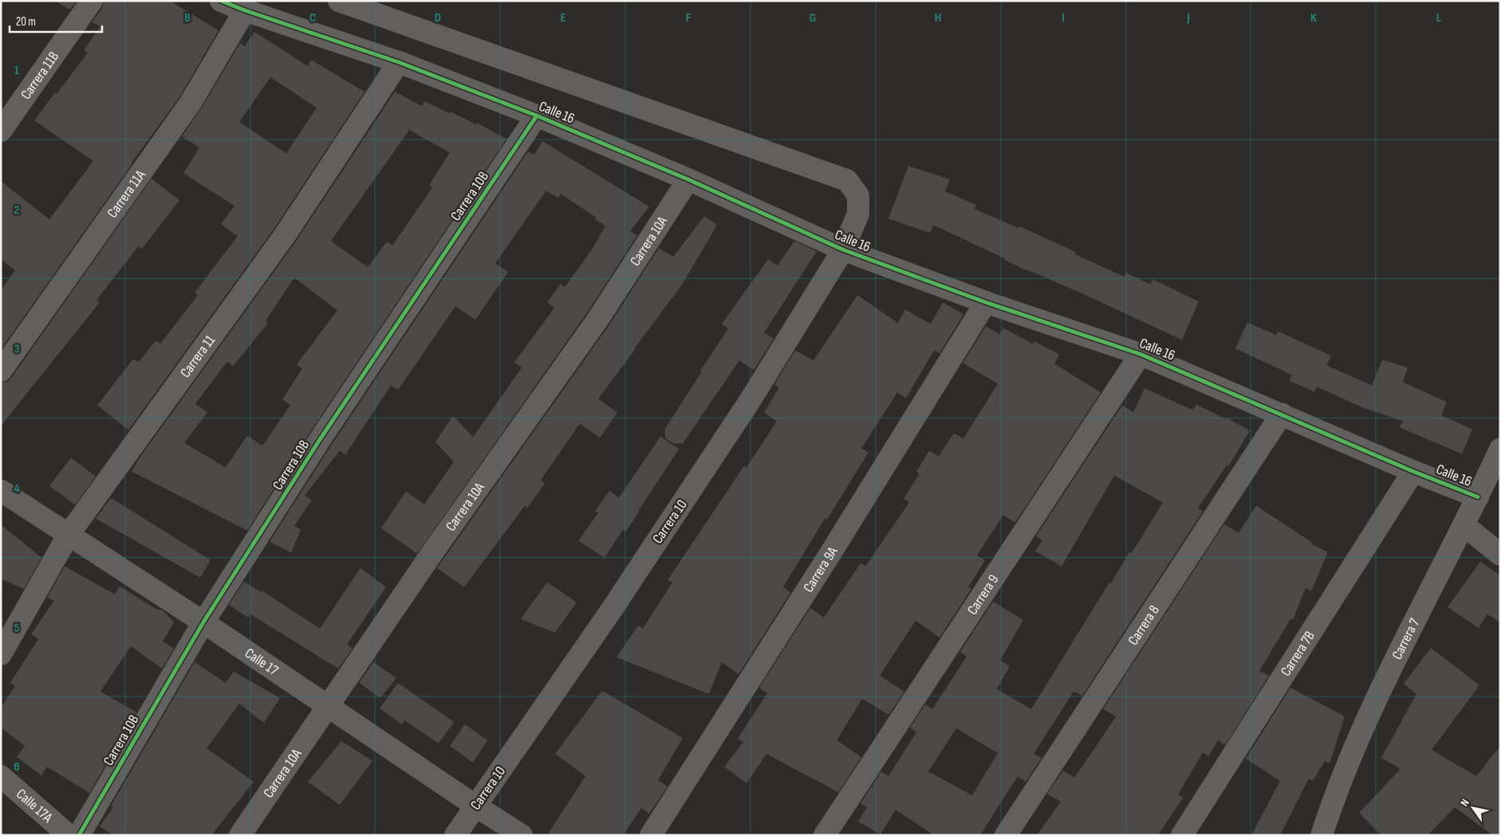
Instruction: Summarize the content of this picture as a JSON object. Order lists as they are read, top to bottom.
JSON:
{
  "streets": {
    "street": [
      "Carrera 11B",
      "Calle 16",
      "Carrera 11A",
      "Carrera 10B",
      "Carrera 10A",
      "Carrera 11",
      "Carrera 10",
      "Carrera 9A",
      "Carrera 9",
      "Carrera 8",
      "Carrera 7",
      "Carrera 7B",
      "Calle 17",
      "Calle 17A"
    ]
  },
  "crossings": [
    ["Calle 16", "Carrera 11A"],
    ["Calle 16", "Carrera 10B"],
    ["Calle 16", "Carrera 10A"],
    ["Calle 16", "Carrera 11"],
    ["Calle 16", "Carrera 10"],
    ["Calle 16", "Carrera 9A"],
    ["Calle 16", "Carrera 9"],
    ["Calle 16", "Carrera 8"],
    ["Calle 16", "Carrera 7"],
    ["Calle 16", "Carrera 7B"],
    ["Carrera 10B", "Calle 17"],
    ["Carrera 10A", "Calle 17"],
    ["Carrera 11", "Calle 17"],
    ["Carrera 10", "Calle 17"]
  ],
  "scale_bar": "20 m",
  "north": "top left",
  "grid": {
    "columns": [
      "B",
      "C",
      "D",
      "E",
      "F",
      "G",
      "H",
      "I",
      "J",
      "K",
      "L"
    ],
    "rows": [
      "1",
      "2",
      "3",
      "4",
      "5",
      "6"
    ]
  }
}
